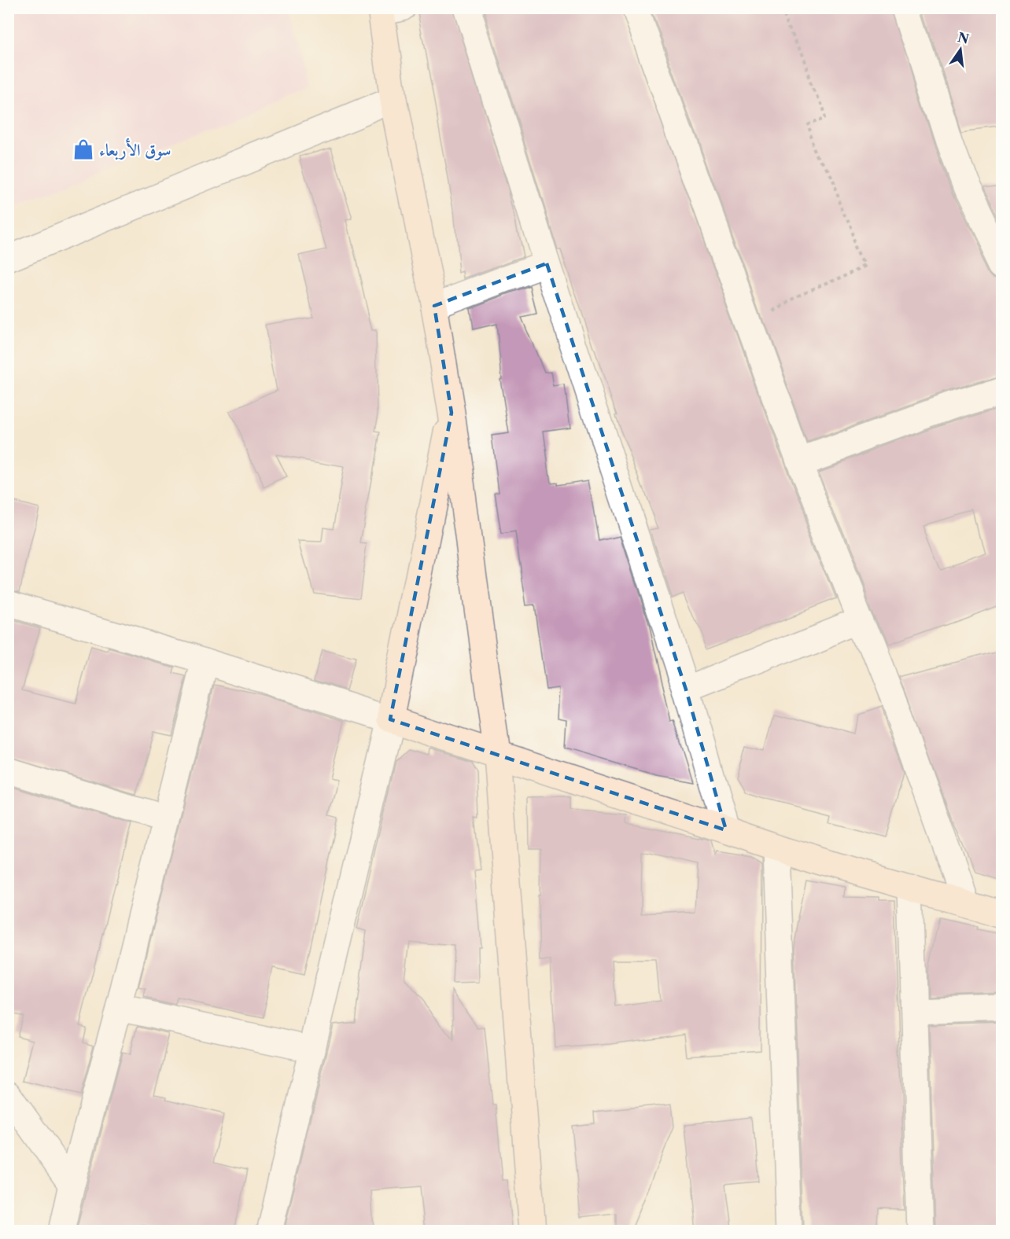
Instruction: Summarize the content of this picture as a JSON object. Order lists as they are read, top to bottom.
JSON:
{
  "places": {
    "shop": ["سوق الأربعاء"]
  },
  "north": "top"
}
